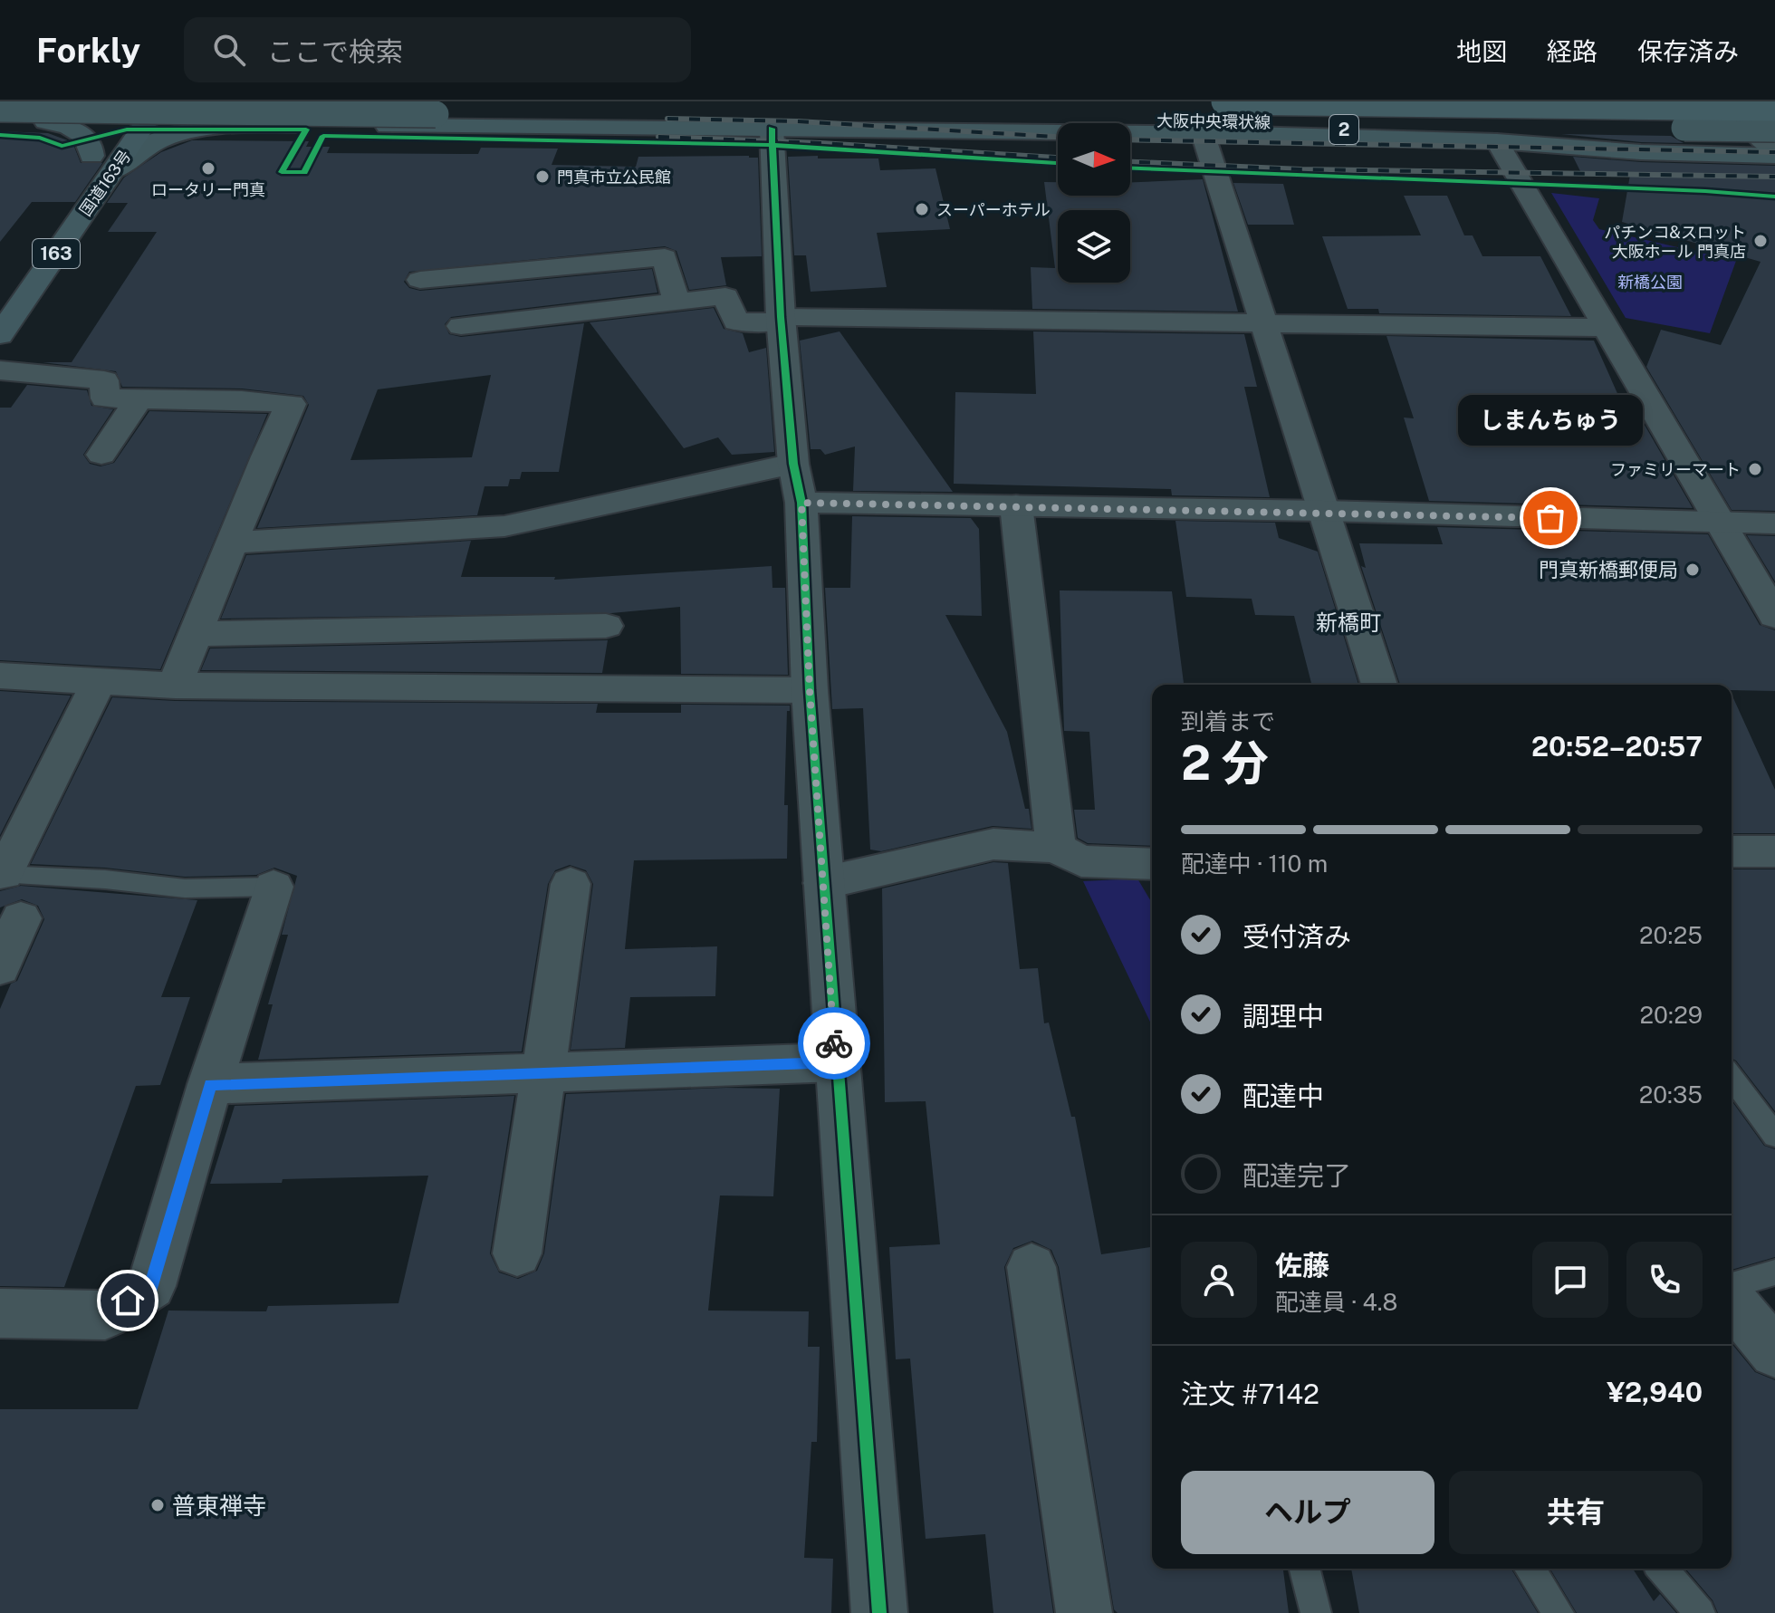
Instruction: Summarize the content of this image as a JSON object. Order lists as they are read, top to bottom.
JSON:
{
  "streets": {
    "highway": ["国道163号", "163"],
    "main road": ["大阪中央環状線", "2"]
  },
  "crossings": [
    ["大阪中央環状線", "2"],
    ["2", "国道163号"]
  ],
  "districts": ["新橋町"],
  "parks": ["新橋公園"],
  "places": [
    "ロータリー門真",
    "門真市立公民館",
    "スーパーホテル",
    "パチンコ&スロット 大阪ホール 門真店",
    "ファミリーマート",
    "しまんちゅう",
    "門真新橋郵便局",
    "普東禅寺"
  ],
  "north": "right",
  "page": {
    "header": "Forkly",
    "search": "ここで検索",
    "nav": ["地図", "経路", "保存済み"],
    "bubble": "しまんちゅう",
    "heading": ["2 分", "到着まで", "20:52–20:57"],
    "panel": [
      "佐藤",
      "配達員 · 4.8",
      "注文 #7142",
      "¥2,940"
    ],
    "bar": "配達中 · 110 m",
    "list": [
      ["受付済み", "20:25"],
      ["調理中", "20:29"],
      ["配達中", "20:35"],
      "配達完了"
    ],
    "buttons": ["ヘルプ", "共有"]
  }
}
